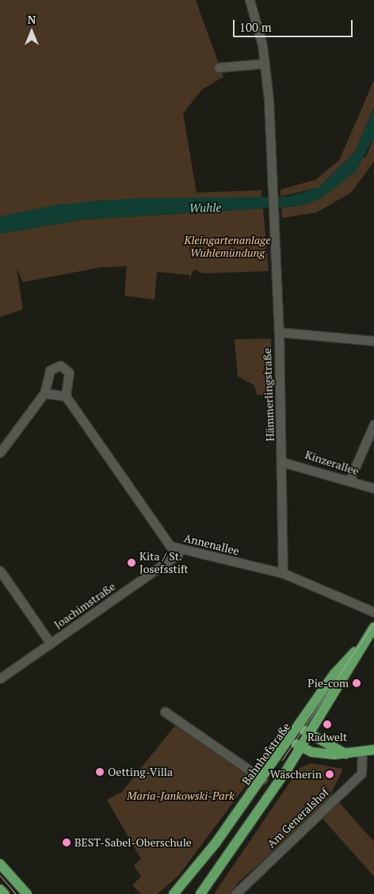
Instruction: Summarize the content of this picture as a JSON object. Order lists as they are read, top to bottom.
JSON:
{
  "streets": {
    "main road": ["Bahnhofstraße"],
    "street": [
      "Hämmerlingstraße",
      "Kinzerallee",
      "Annenallee",
      "Joachimstraße",
      "Am Generalshof"
    ]
  },
  "crossings": [
    ["Hämmerlingstraße", "Kinzerallee"],
    ["Hämmerlingstraße", "Annenallee"],
    ["Annenallee", "Joachimstraße"]
  ],
  "water": ["Wuhle"],
  "parks": ["Kleingartenanlage Wuhlemündung", "Maria-Jankowski-Park"],
  "places": [
    "Kita / St. Josefsstift",
    "Pie-com",
    "Radwelt",
    "Oetting-Villa",
    "Wäscherin",
    "BEST-Sabel-Oberschule"
  ],
  "scale_bar": "100 m",
  "north": "top"
}
